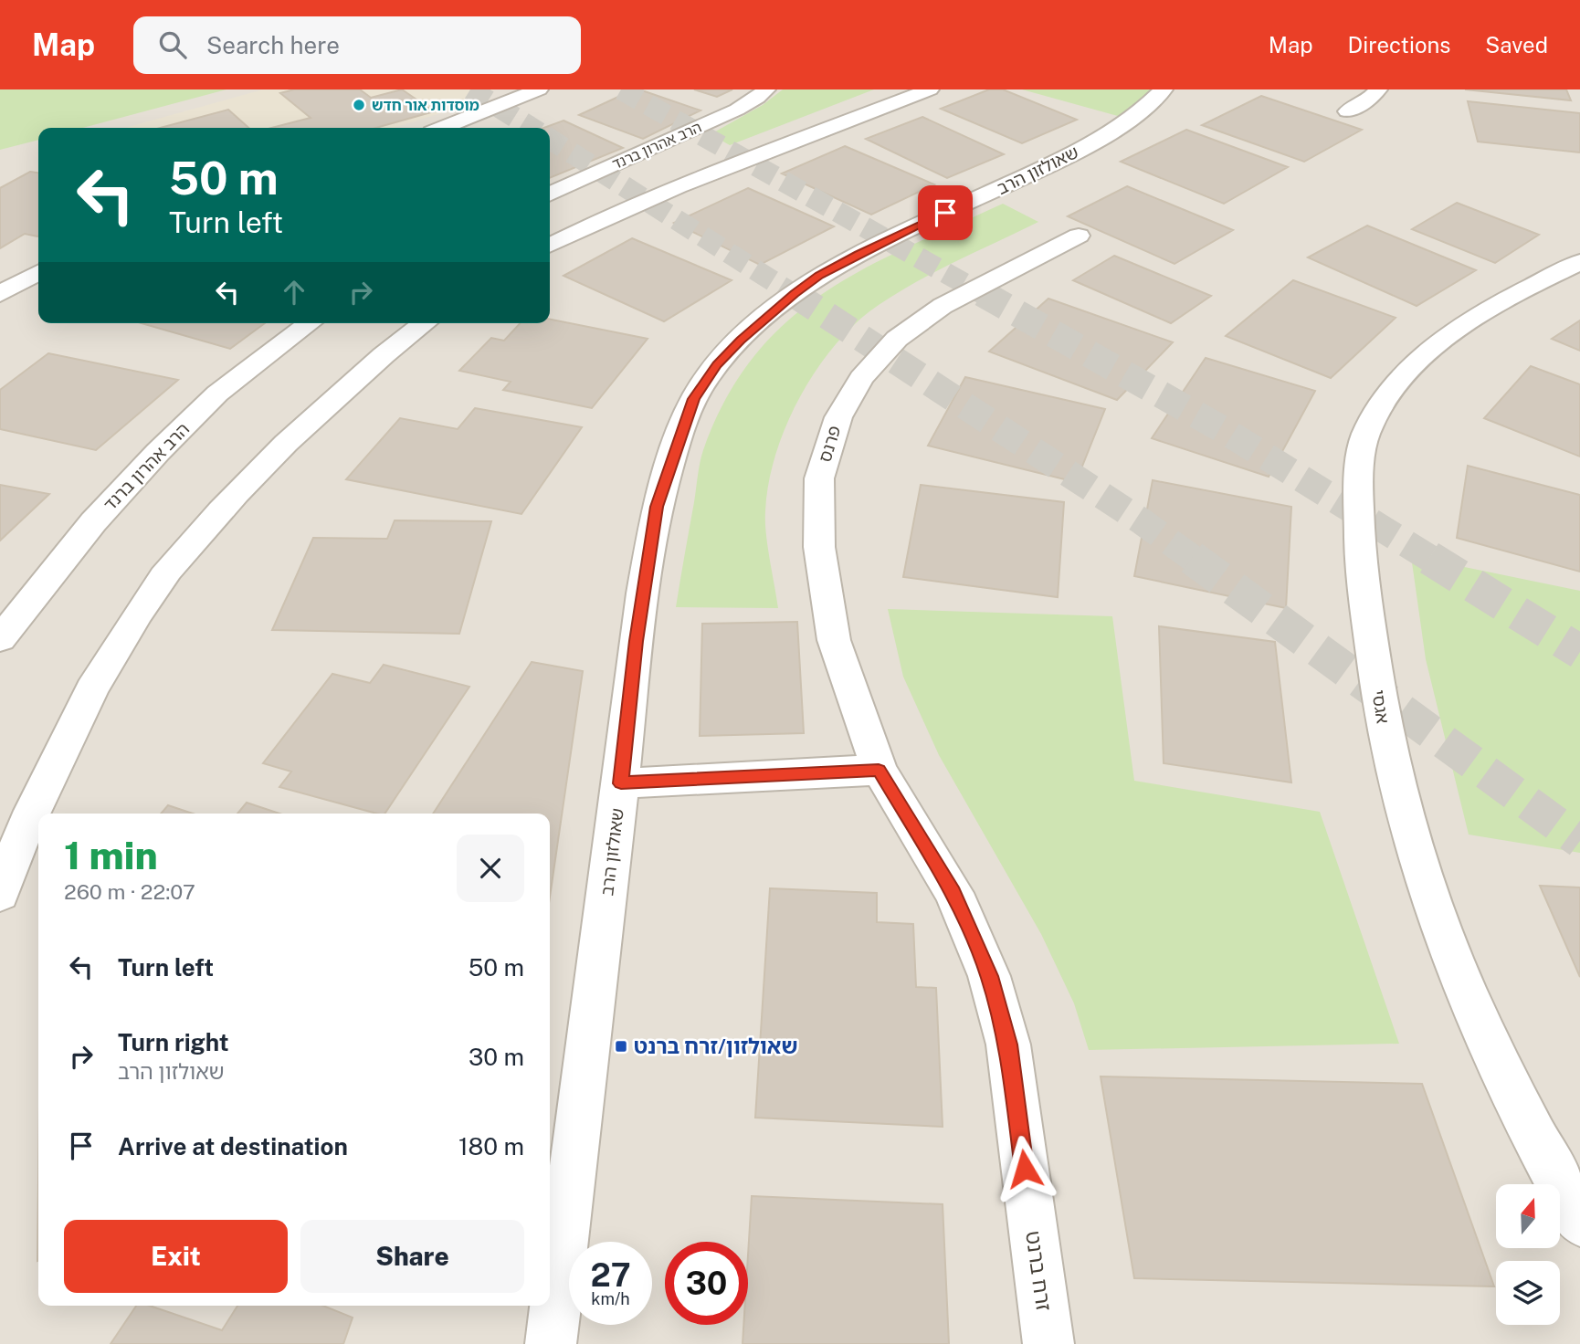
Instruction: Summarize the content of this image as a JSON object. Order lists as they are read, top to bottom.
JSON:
{
  "streets": {
    "street": [
      "הרב אהרון ברנד",
      "שאולזון הרב",
      "פרנס",
      "אגסי",
      "זרח ברנט"
    ]
  },
  "crossings": [
    ["פרנס", "זרח ברנט"]
  ],
  "places": {
    "other": ["מוסדות אור חדש"],
    "transit": ["שאולזון/זרח ברנט"]
  },
  "north": "top",
  "page": {
    "header": "Map",
    "search": "Search here",
    "nav": ["Map", "Directions", "Saved"],
    "turn": ["50 m", "Turn left"],
    "heading": ["1 min", "260 m · 22:07"],
    "list": [
      {
        "name": "Turn left",
        "value": "50 m"
      },
      {
        "name": "Turn right",
        "note": "שאולזון הרב",
        "value": "30 m"
      },
      {
        "name": "Arrive at destination",
        "value": "180 m"
      }
    ],
    "buttons": ["Exit", "Share"],
    "speed": "27 km/h",
    "limit": "30"
  }
}
